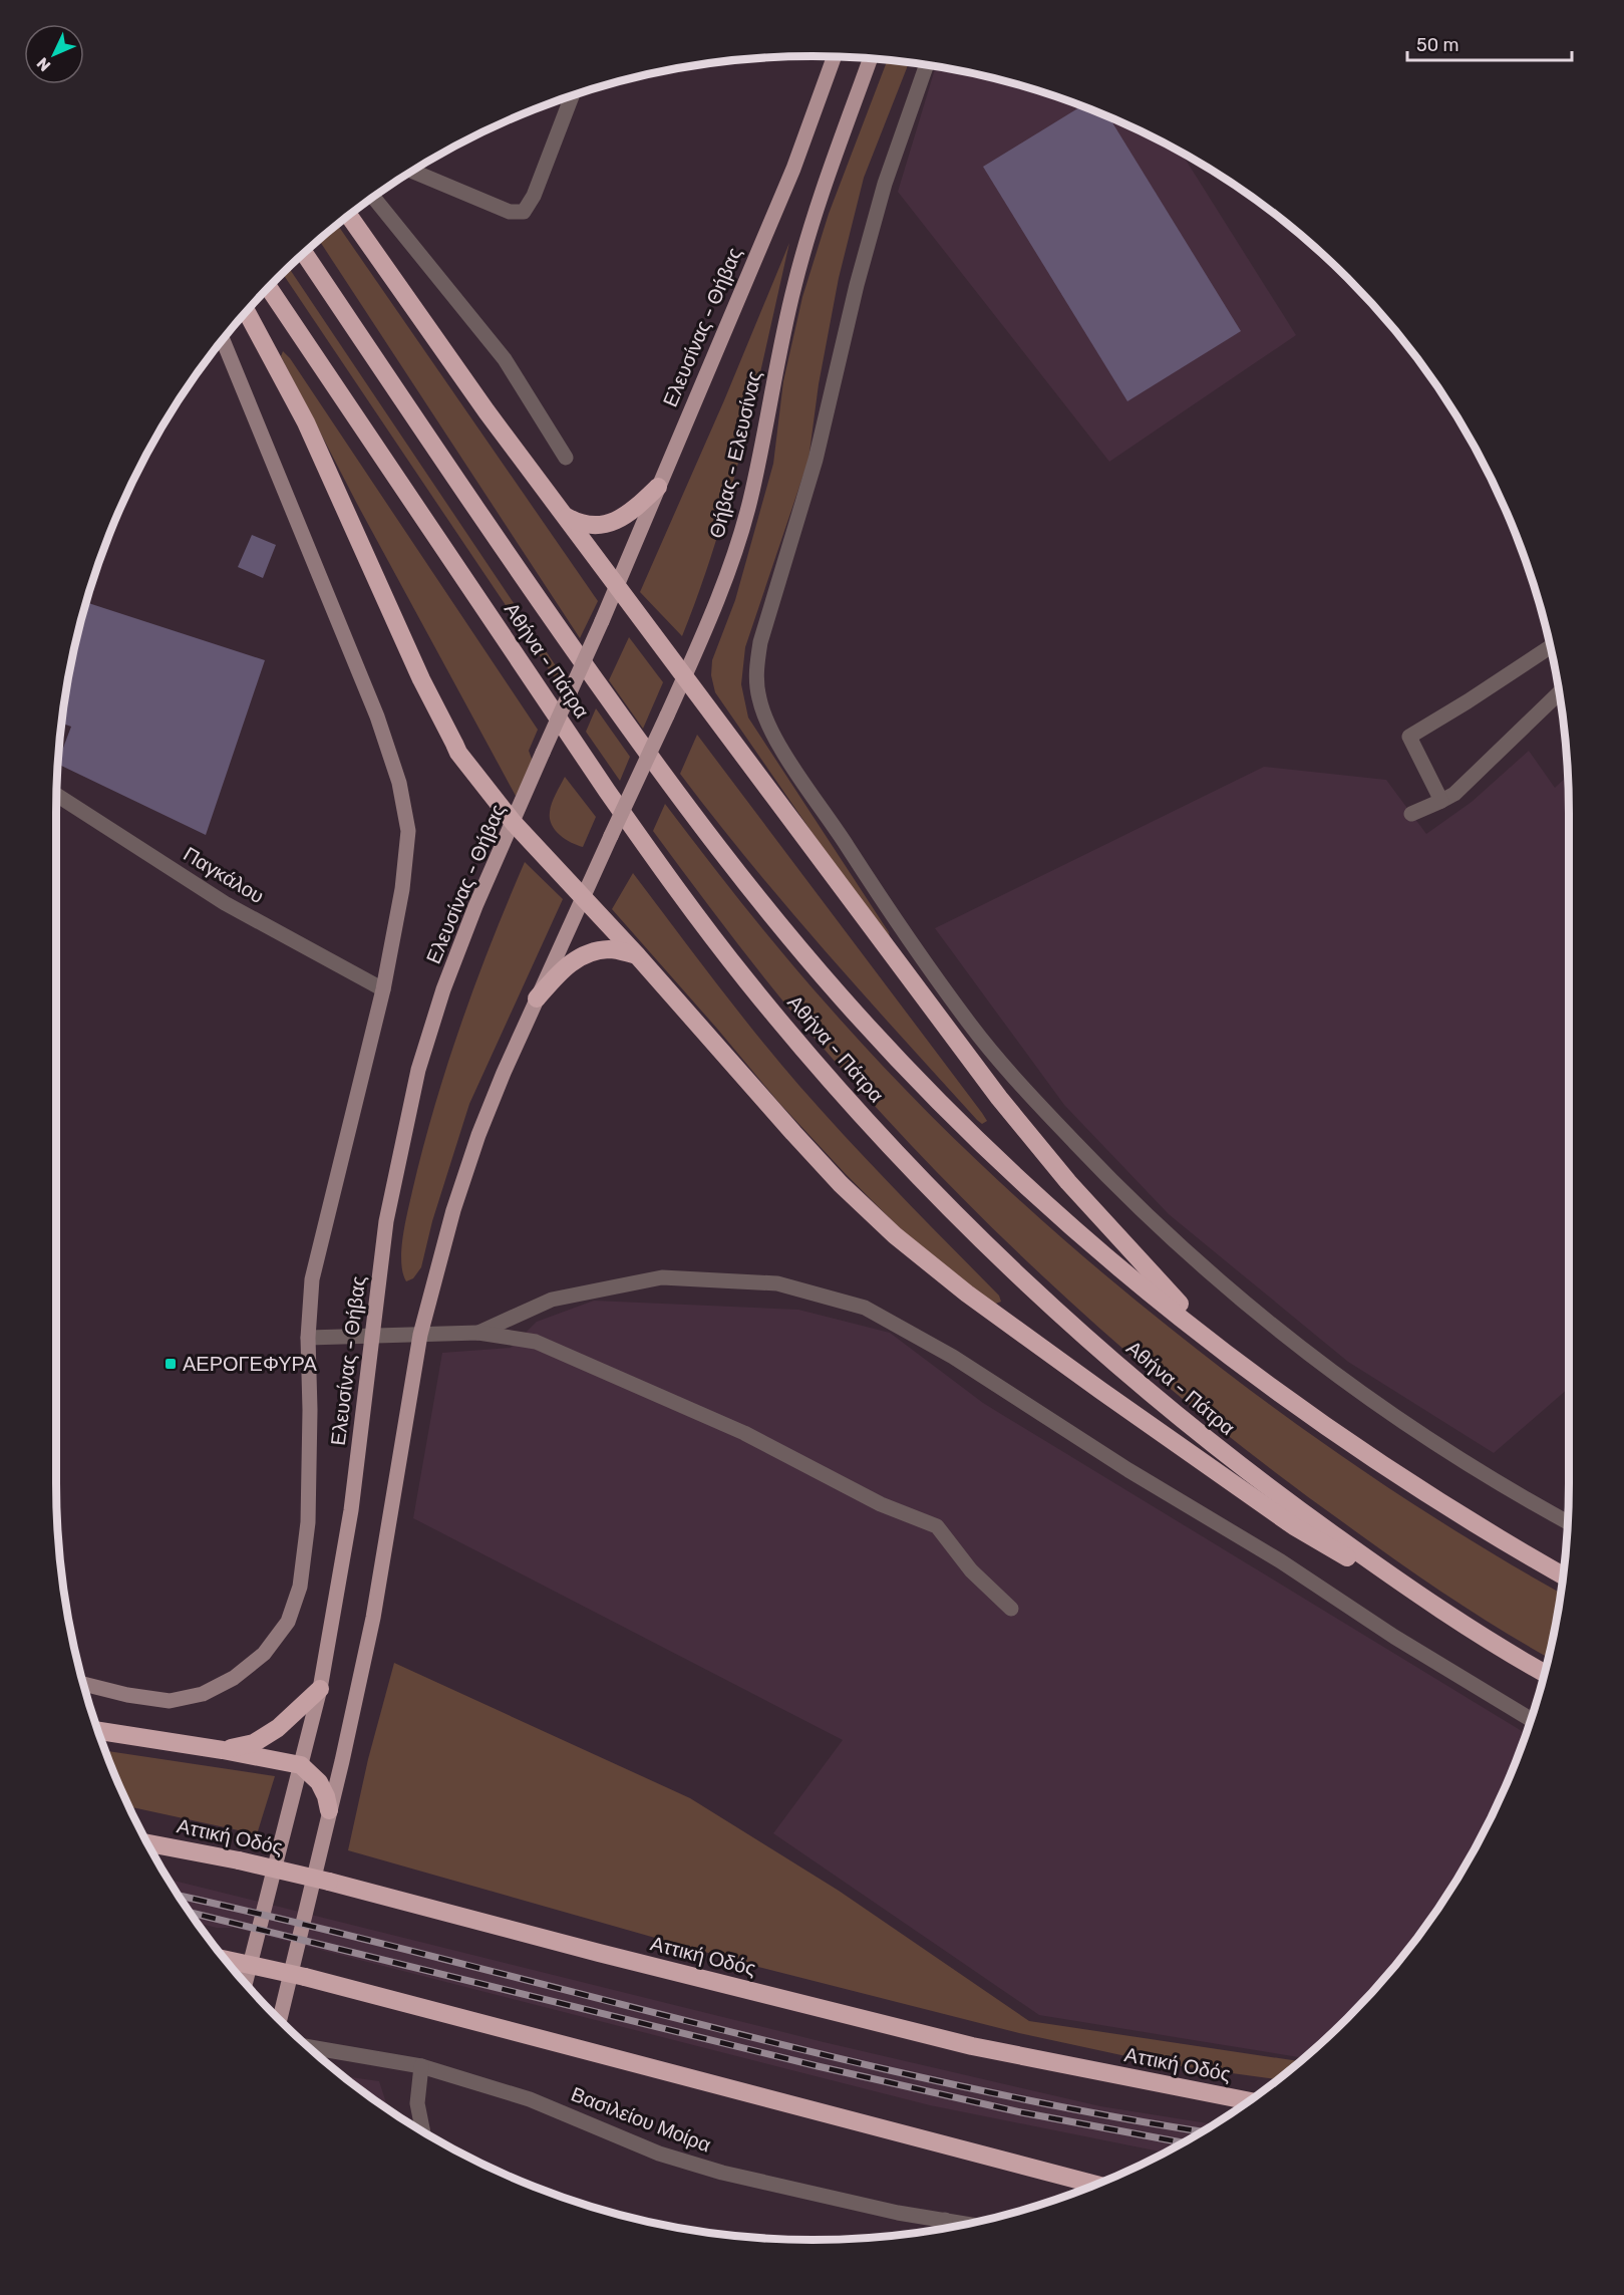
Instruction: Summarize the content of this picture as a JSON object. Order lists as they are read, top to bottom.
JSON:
{
  "streets": {
    "highway": ["Αθήνα - Πάτρα", "Αττική Οδός"],
    "main road": ["Ελευσίνας - Θήβας", "Θήβας - Ελευσίνας"],
    "street": ["Παγκάλου", "Βασιλείου Μοίρα"]
  },
  "places": {
    "transit": ["ΑΕΡΟΓΕΦΥΡΑ"]
  },
  "scale_bar": "50 m",
  "north": "bottom left"
}
